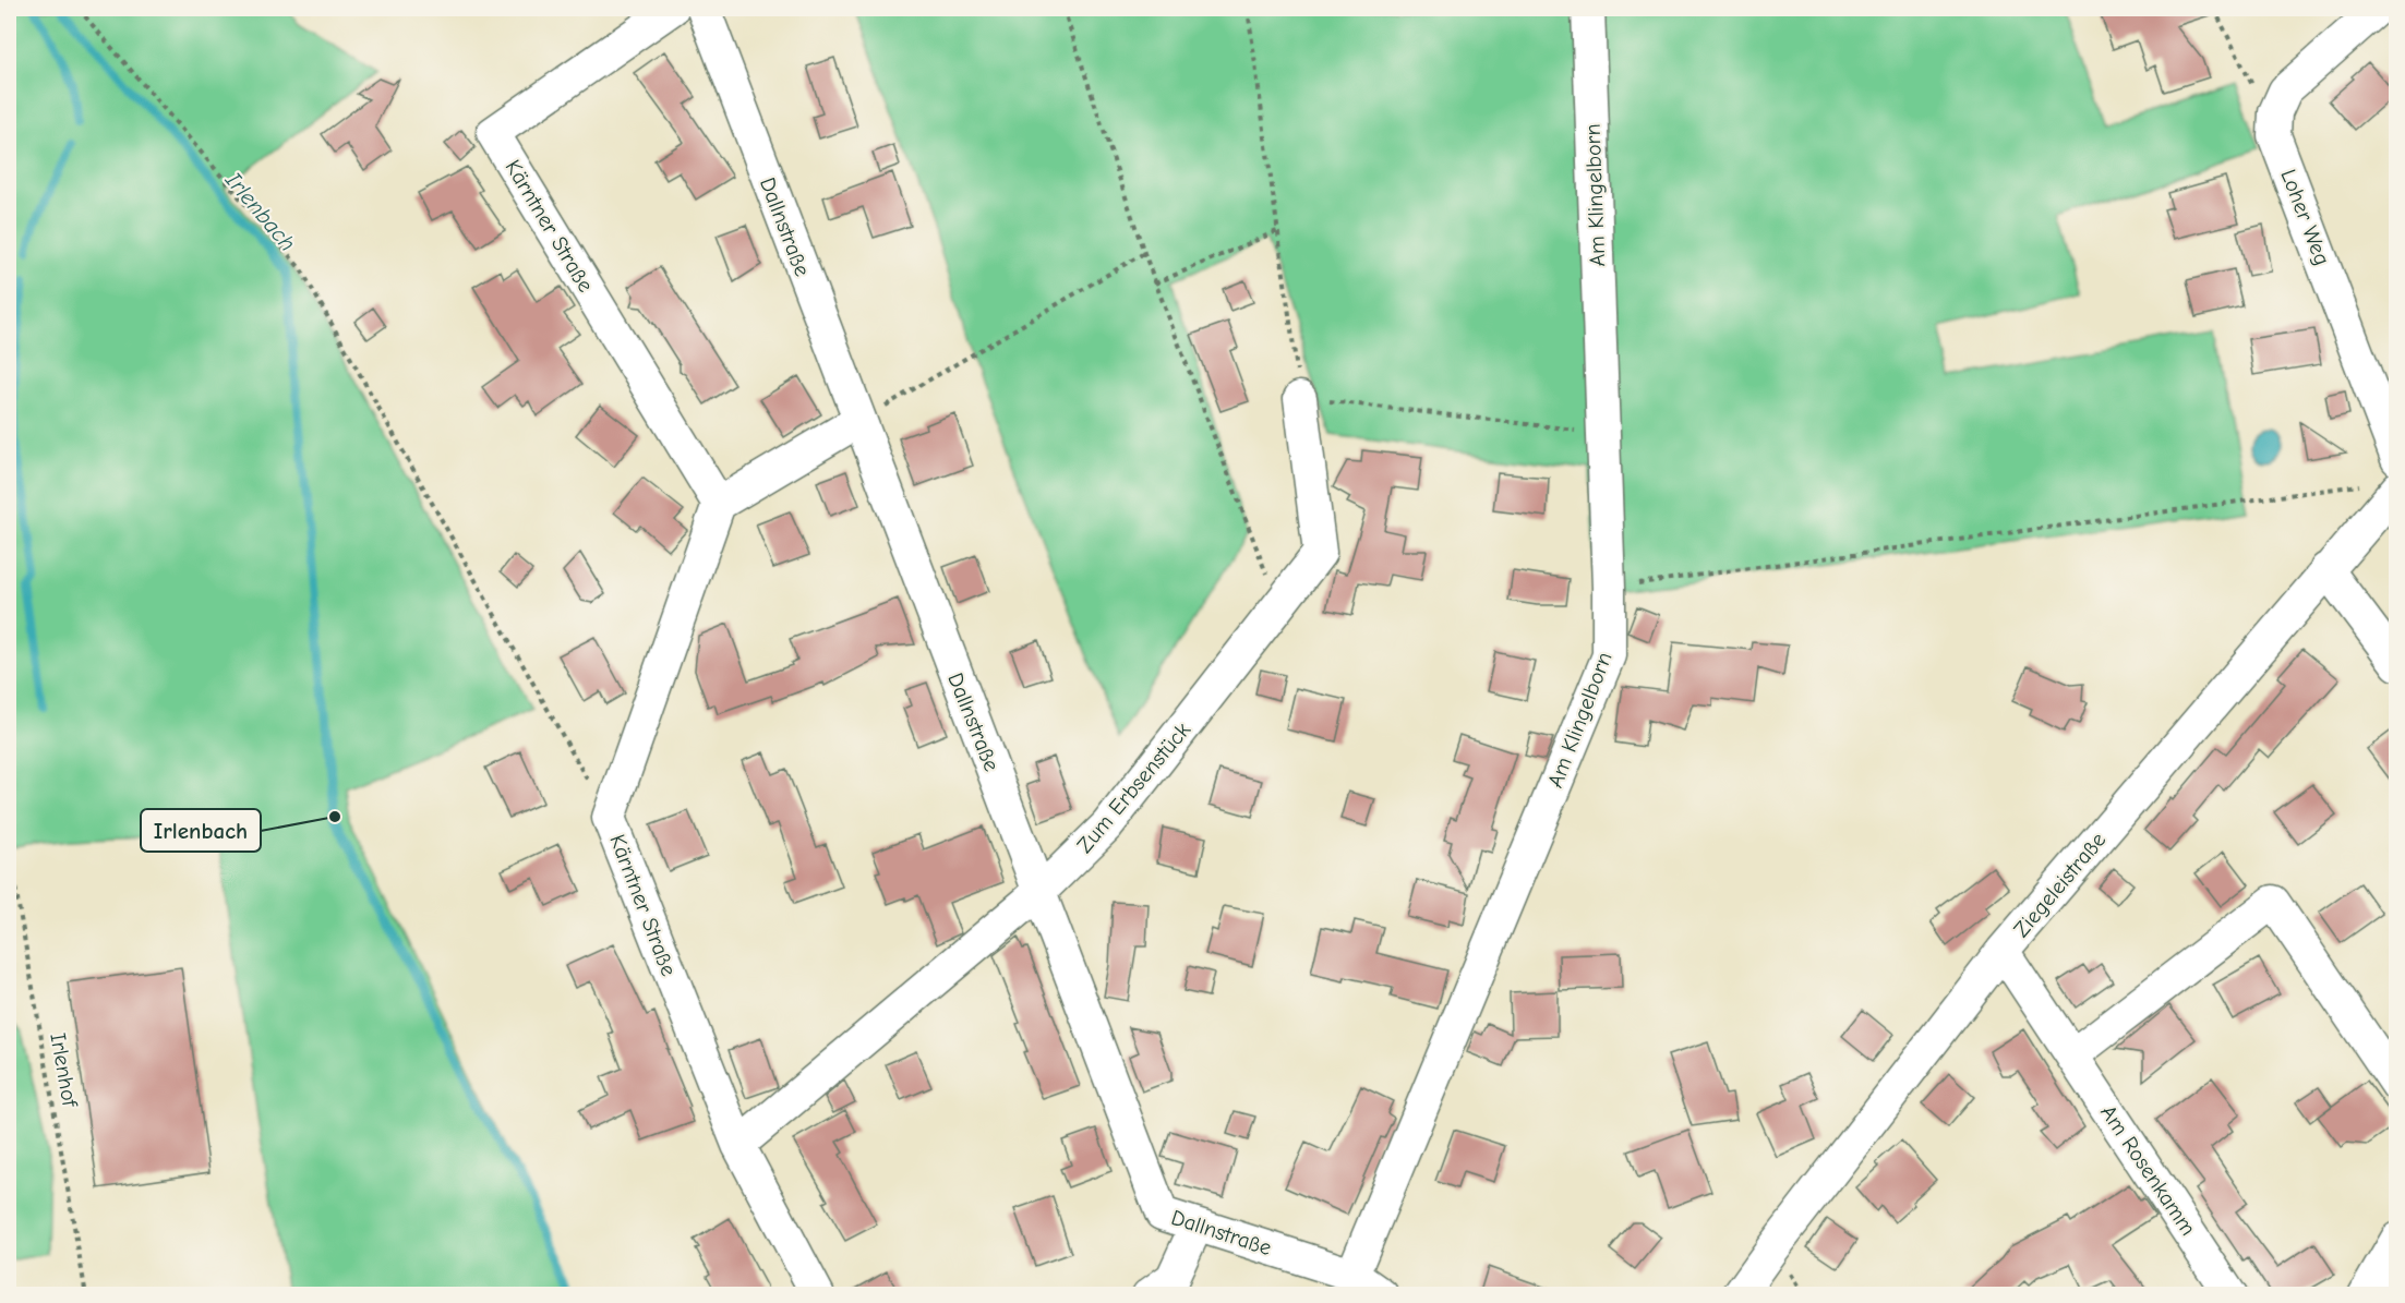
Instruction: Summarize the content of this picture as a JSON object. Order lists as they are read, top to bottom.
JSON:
{
  "streets": {
    "street": [
      "Am Klingelborn",
      "Loher Weg",
      "Kärntner Straße",
      "Dallnstraße",
      "Zum Erbsenstück",
      "Ziegeleistraße",
      "Am Rosenkamm"
    ],
    "path": ["Irlenhof"]
  },
  "crossings": [
    ["Am Klingelborn", "Dallnstraße"],
    ["Kärntner Straße", "Zum Erbsenstück"],
    ["Dallnstraße", "Zum Erbsenstück"],
    ["Ziegeleistraße", "Am Rosenkamm"]
  ],
  "water": ["Irlenbach"],
  "places": ["Irlenbach"]
}
